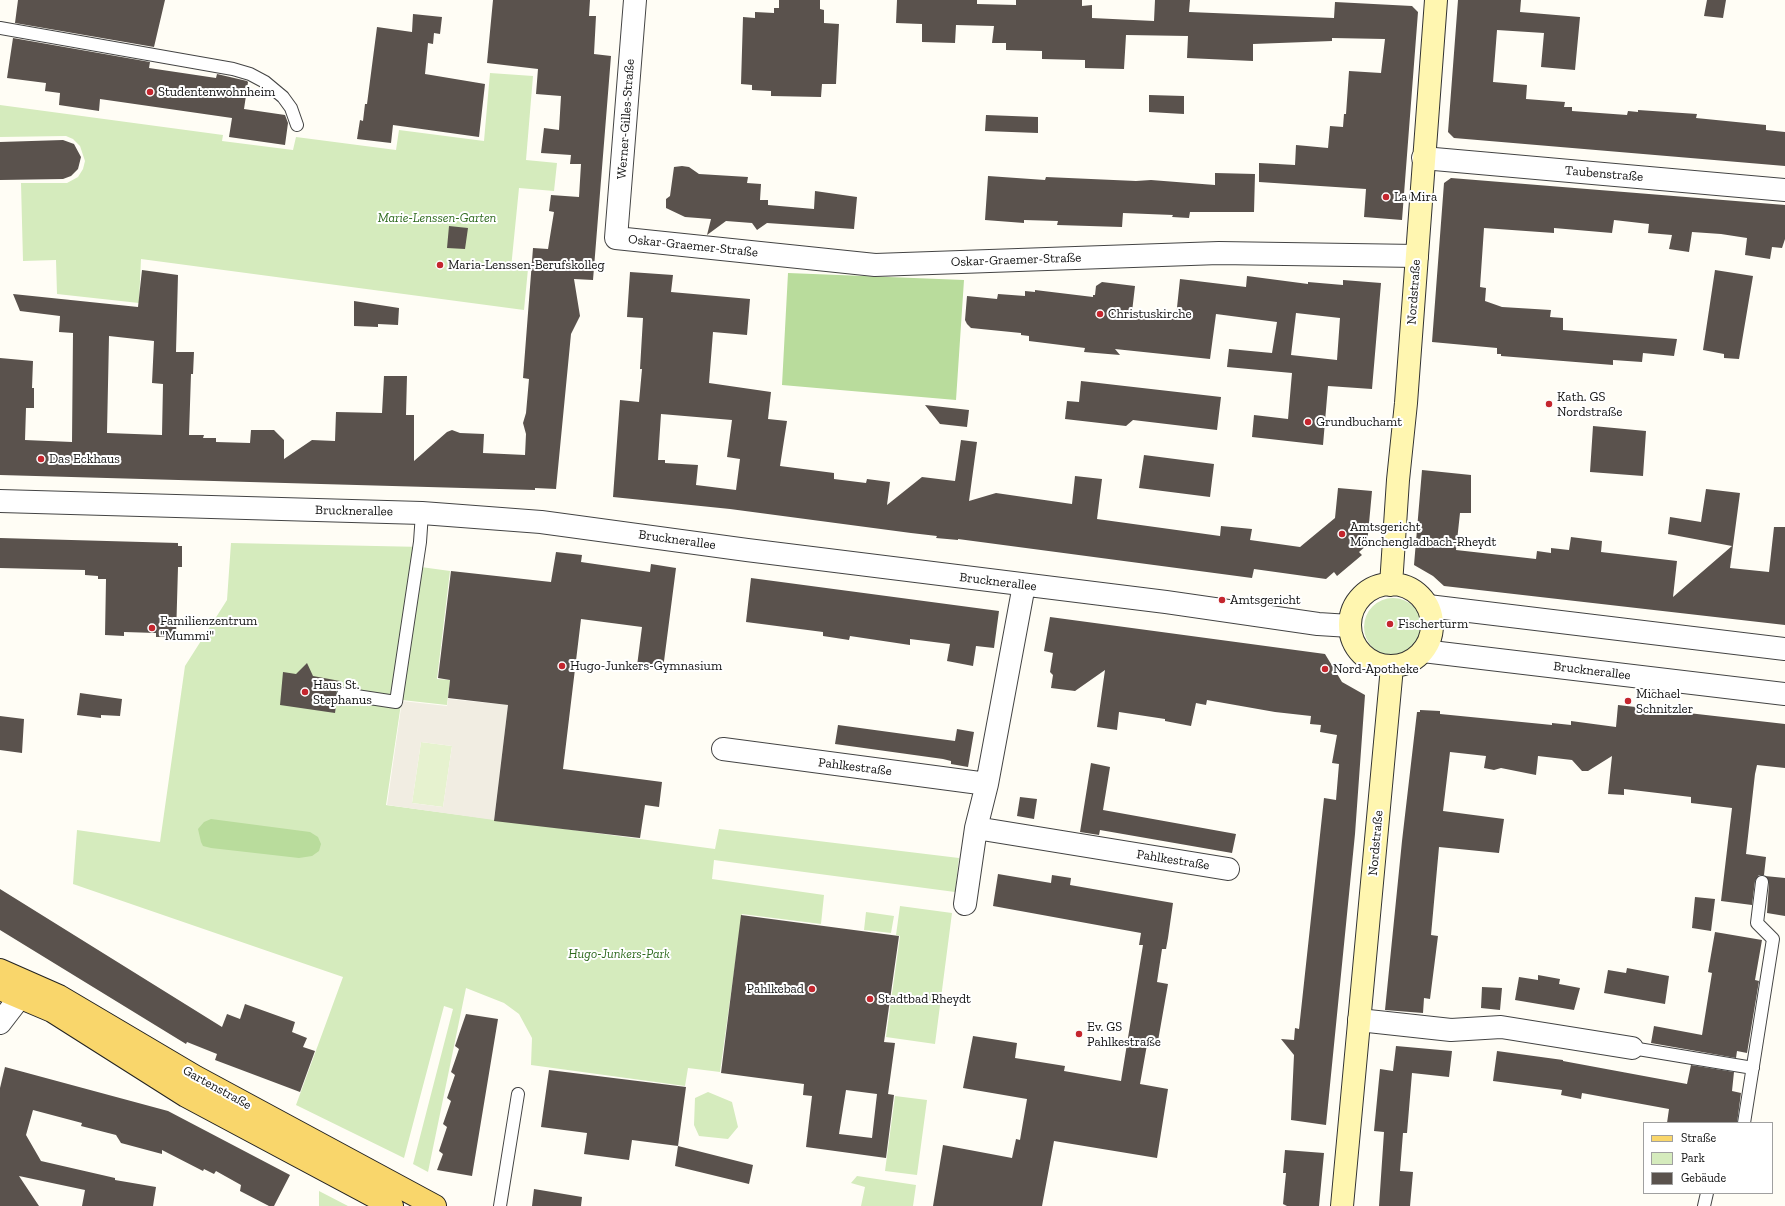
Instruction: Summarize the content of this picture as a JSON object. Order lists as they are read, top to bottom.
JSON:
{
  "streets": {
    "main road": ["Gartenstraße"],
    "street": [
      "Werner-Gilles-Straße",
      "Taubenstraße",
      "Oskar-Graemer-Straße",
      "Nordstraße",
      "Brucknerallee",
      "Pahlkestraße"
    ]
  },
  "crossings": [
    ["Werner-Gilles-Straße", "Oskar-Graemer-Straße"],
    ["Taubenstraße", "Nordstraße"],
    ["Oskar-Graemer-Straße", "Nordstraße"],
    ["Nordstraße", "Brucknerallee"]
  ],
  "parks": ["Marie-Lenssen-Garten", "Hugo-Junkers-Park"],
  "places": [
    "Studentenwohnheim",
    "La Mira",
    "Maria-Lenssen-Berufskolleg",
    "Christuskirche",
    "Kath. GS Nordstraße",
    "Grundbuchamt",
    "Das Eckhaus",
    "Amtsgericht Mönchengladbach-Rheydt",
    "Amtsgericht",
    "Fischerturm",
    "Familienzentrum \"Mummi\"",
    "Hugo-Junkers-Gymnasium",
    "Nord-Apotheke",
    "Haus St. Stephanus",
    "Michael Schnitzler",
    "Pahlkebad",
    "Stadtbad Rheydt",
    "Ev. GS Pahlkestraße"
  ],
  "legend": ["Straße", "Park", "Gebäude"]
}
